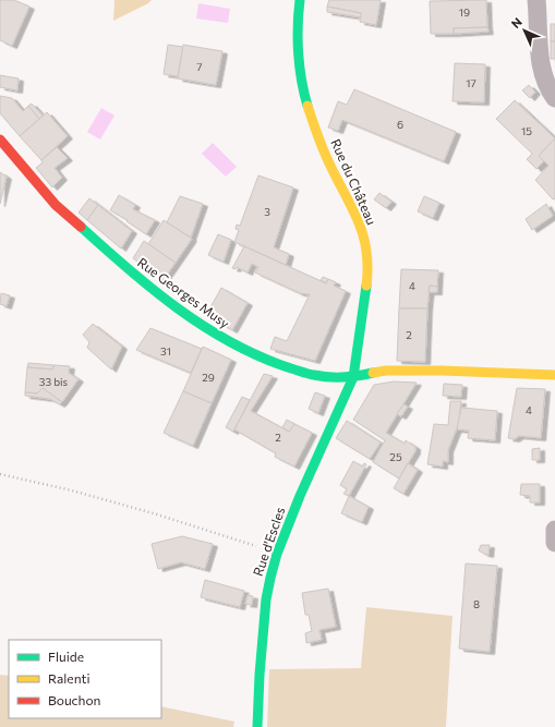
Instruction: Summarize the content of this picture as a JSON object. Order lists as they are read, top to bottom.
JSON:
{
  "streets": {
    "street": ["Rue du Château", "Rue Georges Musy", "Rue d'Escles"]
  },
  "crossings": [
    ["Rue du Château", "Rue Georges Musy"],
    ["Rue du Château", "Rue d'Escles"],
    ["Rue Georges Musy", "Rue d'Escles"]
  ],
  "house_numbers": [
    "19",
    "7",
    "17",
    "6",
    "15",
    "3",
    "4",
    "2",
    "31",
    "29",
    "33 bis",
    "4",
    "2",
    "25",
    "8"
  ],
  "legend": ["Fluide", "Ralenti", "Bouchon"],
  "north": "top left"
}
